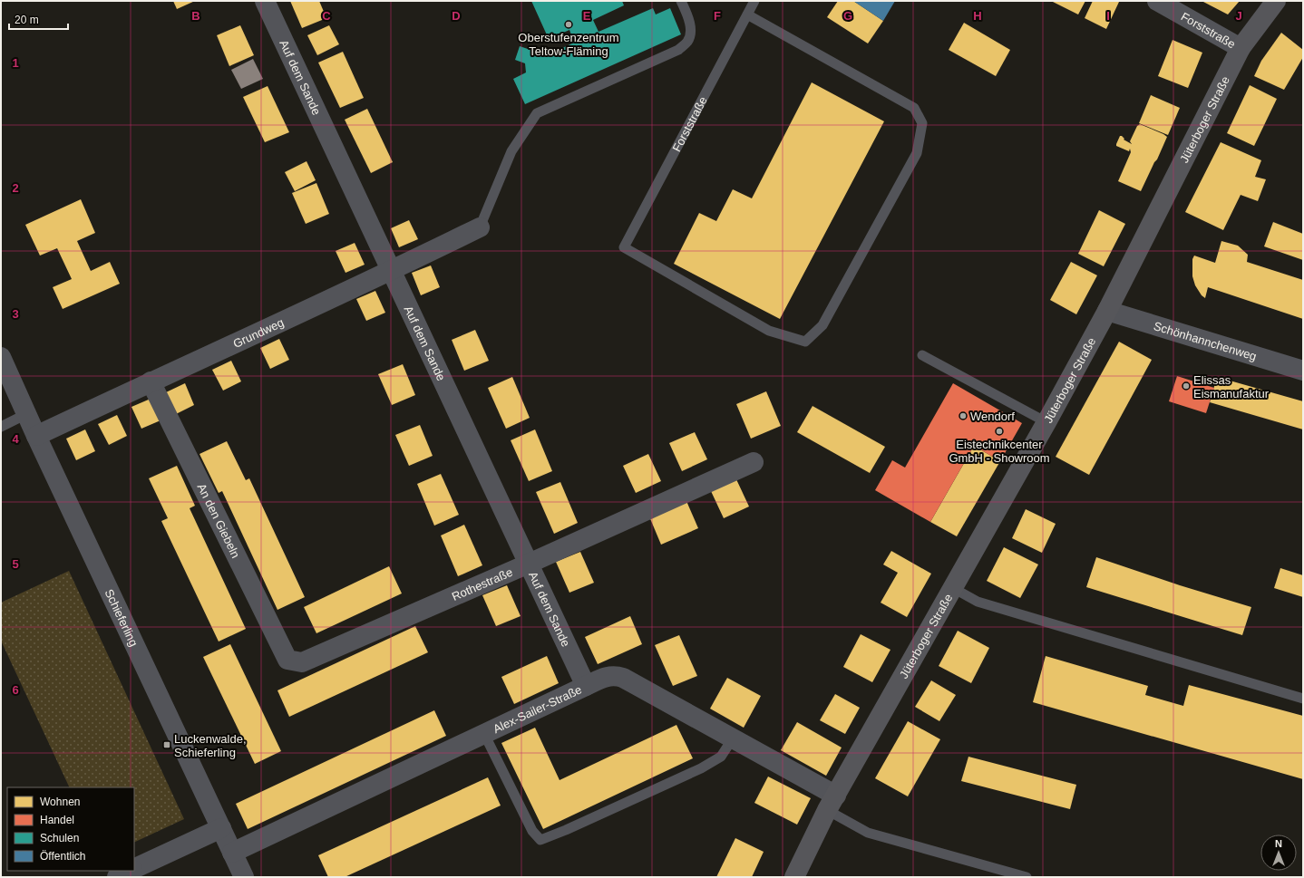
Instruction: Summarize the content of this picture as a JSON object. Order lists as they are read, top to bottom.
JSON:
{
  "streets": {
    "main road": ["Jüterboger Straße"],
    "street": [
      "Forststraße",
      "Auf dem Sande",
      "Grundweg",
      "Schönhannchenweg",
      "An den Giebeln",
      "Rothestraße",
      "Schieferling",
      "Alex-Sailer-Straße"
    ]
  },
  "crossings": [
    ["Forststraße", "Jüterboger Straße"],
    ["Auf dem Sande", "Grundweg"],
    ["Auf dem Sande", "Rothestraße"],
    ["Auf dem Sande", "Alex-Sailer-Straße"],
    ["Jüterboger Straße", "Schönhannchenweg"],
    ["Jüterboger Straße", "Alex-Sailer-Straße"],
    ["Grundweg", "An den Giebeln"],
    ["Grundweg", "Schieferling"],
    ["An den Giebeln", "Rothestraße"],
    ["Schieferling", "Alex-Sailer-Straße"]
  ],
  "places": {
    "other": [
      "Oberstufenzentrum Teltow-Fläming",
      "Elissas Eismanufaktur",
      "Wendorf",
      "Eistechnikcenter GmbH - Showroom"
    ],
    "transit": ["Luckenwalde, Schieferling"]
  },
  "legend": [
    "Wohnen",
    "Handel",
    "Schulen",
    "Öffentlich"
  ],
  "scale_bar": "20 m",
  "north": "top",
  "grid": {
    "columns": [
      "B",
      "C",
      "D",
      "E",
      "F",
      "G",
      "H",
      "I",
      "J"
    ],
    "rows": [
      "1",
      "2",
      "3",
      "4",
      "5",
      "6"
    ]
  }
}
